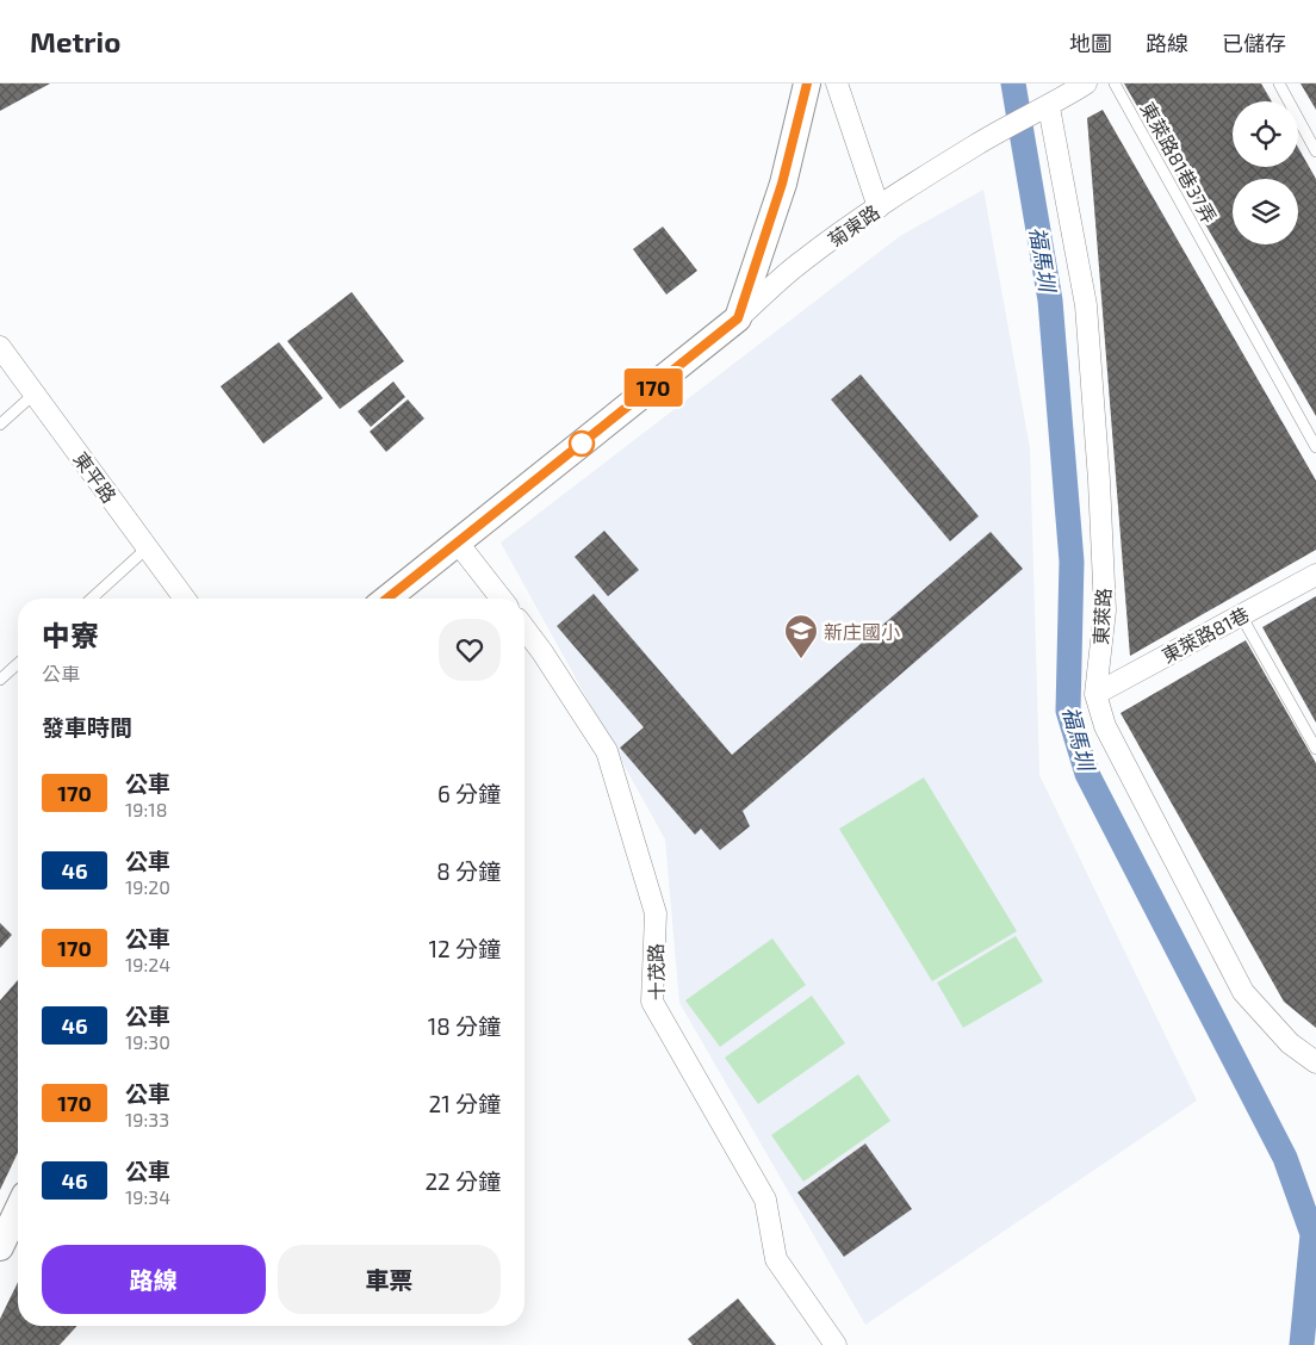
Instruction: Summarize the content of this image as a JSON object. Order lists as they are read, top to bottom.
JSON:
{
  "streets": {
    "street": [
      "菊東路",
      "東平路",
      "東萊路",
      "東萊路81巷",
      "十茂路"
    ],
    "lane": ["東萊路81巷37弄"]
  },
  "crossings": [
    ["菊東路", "東萊路"],
    ["東萊路", "東萊路81巷"]
  ],
  "water": ["福馬圳"],
  "places": {
    "school or university": ["新庄國小"]
  },
  "lines": ["bus line 170"],
  "page": {
    "header": "Metrio",
    "nav": ["地圖", "路線", "已儲存"],
    "on_map": "170",
    "heading": [
      ["中寮", "公車"],
      "發車時間"
    ],
    "list": [
      {
        "mark": "170",
        "name": "公車",
        "note": "19:18",
        "value": "6 分鐘"
      },
      {
        "mark": "46",
        "name": "公車",
        "note": "19:20",
        "value": "8 分鐘"
      },
      {
        "mark": "170",
        "name": "公車",
        "note": "19:24",
        "value": "12 分鐘"
      },
      {
        "mark": "46",
        "name": "公車",
        "note": "19:30",
        "value": "18 分鐘"
      },
      {
        "mark": "170",
        "name": "公車",
        "note": "19:33",
        "value": "21 分鐘"
      },
      {
        "mark": "46",
        "name": "公車",
        "note": "19:34",
        "value": "22 分鐘"
      }
    ],
    "buttons": ["路線", "車票"]
  }
}
